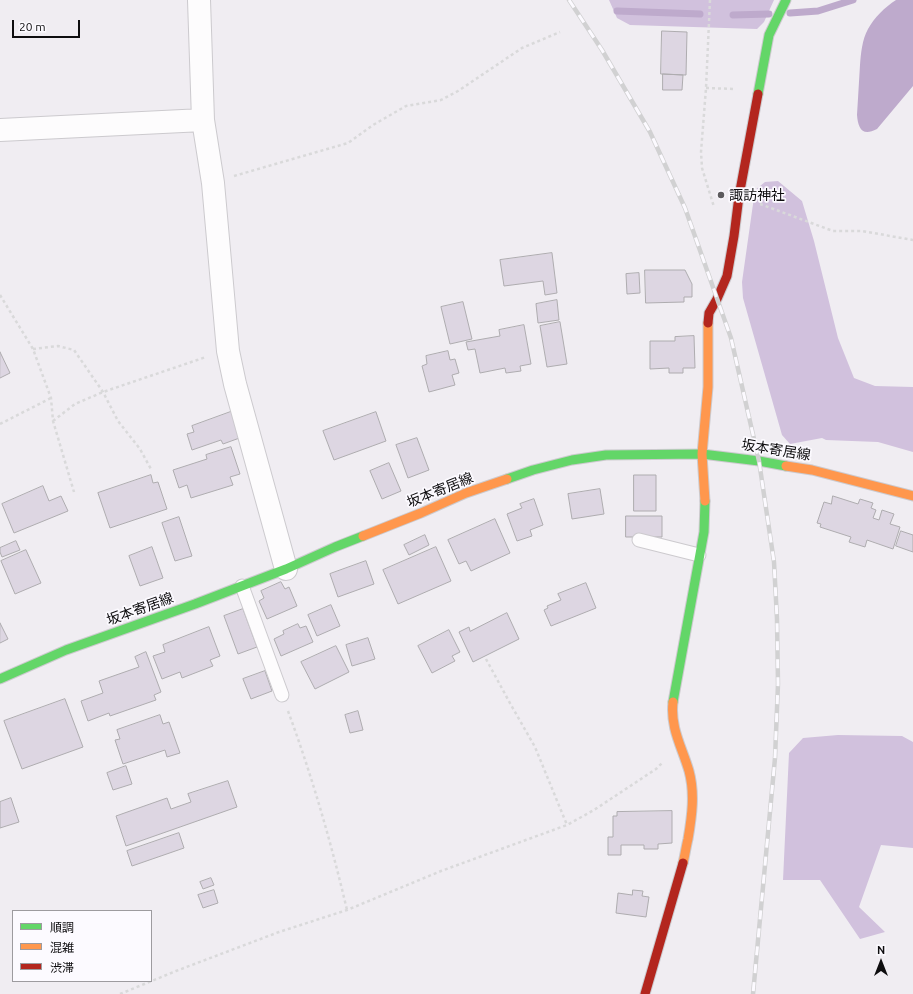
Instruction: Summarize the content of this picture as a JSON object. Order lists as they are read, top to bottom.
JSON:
{
  "streets": {
    "street": ["坂本寄居線"]
  },
  "places": ["諏訪神社"],
  "legend": ["順調", "混雑", "渋滞"],
  "scale_bar": "20 m",
  "north": "top"
}
